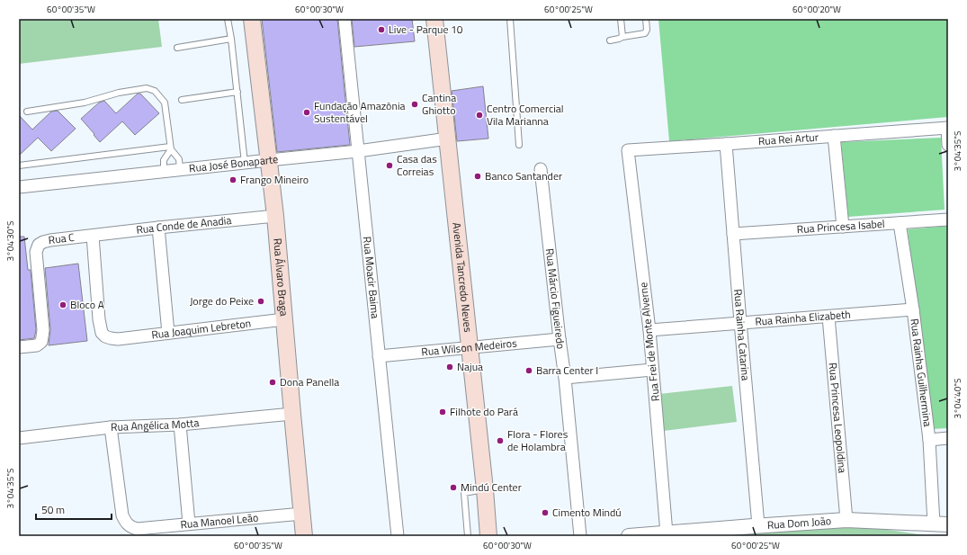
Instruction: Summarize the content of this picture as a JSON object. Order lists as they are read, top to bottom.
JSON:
{
  "streets": {
    "main road": ["Rua Álvaro Braga", "Avenida Tancredo Neves"],
    "street": [
      "Rua Rei Artur",
      "Rua José Bonaparte",
      "Rua Conde de Anadia",
      "Rua Princesa Isabel",
      "Rua C",
      "Rua Moacir Baima",
      "Rua Márcio Figueiredo",
      "Rua Rainha Elizabeth",
      "Rua Joaquim Lebreton",
      "Rua Rainha Catarina",
      "Rua Frei de Monte Alverne",
      "Rua Wilson Medeiros",
      "Rua Rainha Guilhermina",
      "Rua Princesa Leopoldina",
      "Rua Angélica Motta",
      "Rua Manoel Leão",
      "Rua Dom João"
    ]
  },
  "crossings": [
    ["Rua Rei Artur", "Rua Rainha Catarina"],
    ["Rua Rei Artur", "Rua Frei de Monte Alverne"],
    ["Rua José Bonaparte", "Rua Álvaro Braga"],
    ["Rua José Bonaparte", "Avenida Tancredo Neves"],
    ["Rua José Bonaparte", "Rua Moacir Baima"],
    ["Rua Conde de Anadia", "Rua C"],
    ["Rua Conde de Anadia", "Rua Álvaro Braga"],
    ["Rua Conde de Anadia", "Rua Joaquim Lebreton"],
    ["Rua Princesa Isabel", "Rua Rainha Catarina"],
    ["Rua Princesa Isabel", "Rua Rainha Guilhermina"],
    ["Rua C", "Rua Joaquim Lebreton"],
    ["Rua Álvaro Braga", "Rua Joaquim Lebreton"],
    ["Rua Álvaro Braga", "Rua Angélica Motta"],
    ["Rua Álvaro Braga", "Rua Manoel Leão"],
    ["Avenida Tancredo Neves", "Rua Wilson Medeiros"],
    ["Rua Moacir Baima", "Rua Wilson Medeiros"],
    ["Rua Márcio Figueiredo", "Rua Wilson Medeiros"],
    ["Rua Rainha Elizabeth", "Rua Rainha Catarina"],
    ["Rua Rainha Elizabeth", "Rua Frei de Monte Alverne"],
    ["Rua Rainha Elizabeth", "Rua Rainha Guilhermina"],
    ["Rua Rainha Elizabeth", "Rua Princesa Leopoldina"],
    ["Rua Rainha Catarina", "Rua Dom João"],
    ["Rua Frei de Monte Alverne", "Rua Dom João"],
    ["Rua Rainha Guilhermina", "Rua Dom João"],
    ["Rua Princesa Leopoldina", "Rua Dom João"],
    ["Rua Angélica Motta", "Rua Manoel Leão"]
  ],
  "places": [
    "Live - Parque 10",
    "Cantina Ghiotto",
    "Fundação Amazônia Sustentável",
    "Centro Comercial Vila Marianna",
    "Casa das Correias",
    "Banco Santander",
    "Frango Mineiro",
    "Jorge do Peixe",
    "Bloco A",
    "Najua",
    "Barra Center I",
    "Dona Panella",
    "Filhote do Pará",
    "Flora - Flores de Holambra",
    "Mindú Center",
    "Cimento Mindú"
  ],
  "scale_bar": "50 m",
  "coordinates": [
    "60°00'35\"W",
    "60°00'30\"W",
    "60°00'25\"W",
    "60°00'20\"W",
    "3°04'35\"S",
    "3°04'30\"S",
    "3°04'40\"S"
  ]
}
